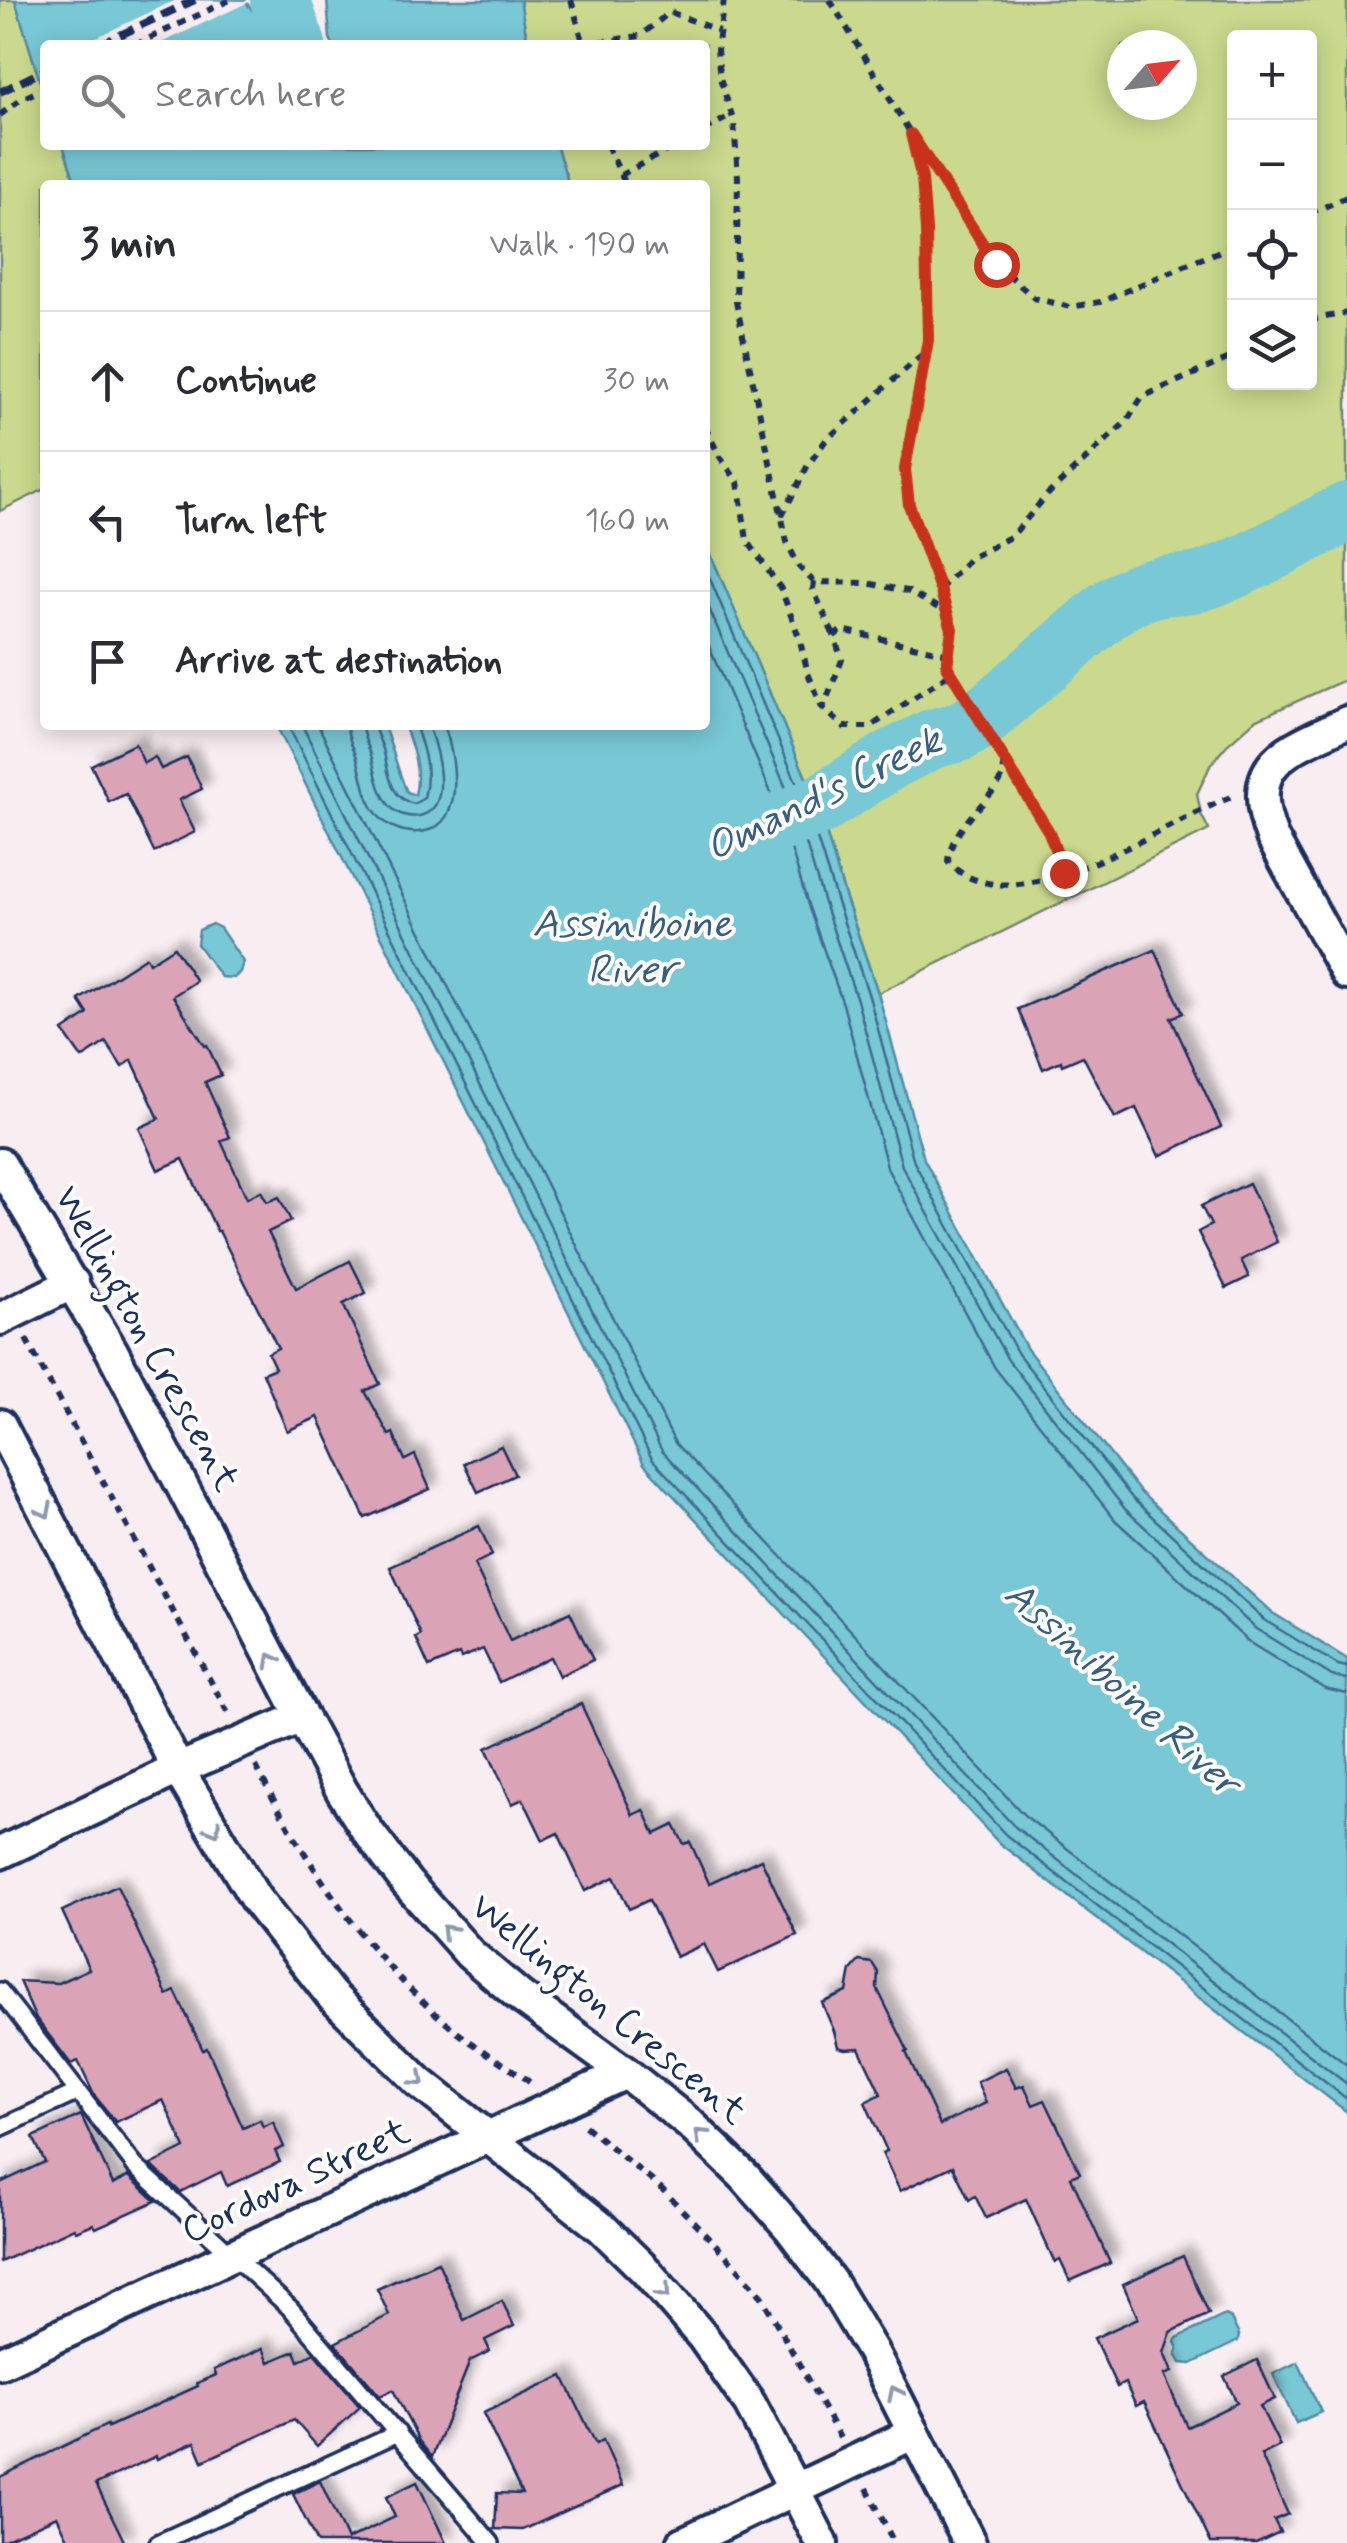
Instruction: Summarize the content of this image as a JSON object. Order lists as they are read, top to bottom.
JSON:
{
  "streets": {
    "street": ["Wellington Crescent", "Cordova Street"]
  },
  "crossings": [
    ["Wellington Crescent", "Cordova Street"]
  ],
  "water": ["Omand's Creek", "Assiniboine River"],
  "north": "top right",
  "page": {
    "map_buttons": ["+", "−"],
    "search": "Search here",
    "heading": ["3 min", "Walk · 190 m"],
    "list": [
      ["Continue", "30 m"],
      ["Turn left", "160 m"],
      "Arrive at destination"
    ]
  }
}
